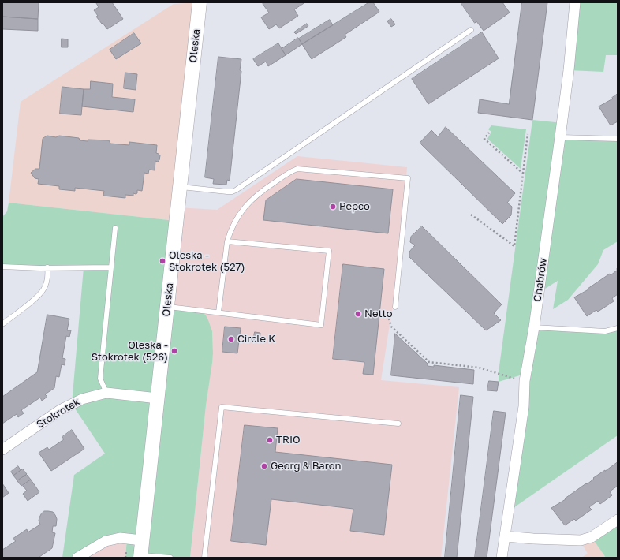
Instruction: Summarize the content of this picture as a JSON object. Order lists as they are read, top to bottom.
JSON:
{
  "streets": {
    "main road": ["Oleska"],
    "street": ["Chabrów", "Stokrotek"]
  },
  "crossings": [
    ["Oleska", "Stokrotek"]
  ],
  "places": [
    "Pepco",
    "Oleska - Stokrotek (527)",
    "Netto",
    "Circle K",
    "Oleska - Stokrotek (526)",
    "TRIO",
    "Georg & Baron"
  ]
}
